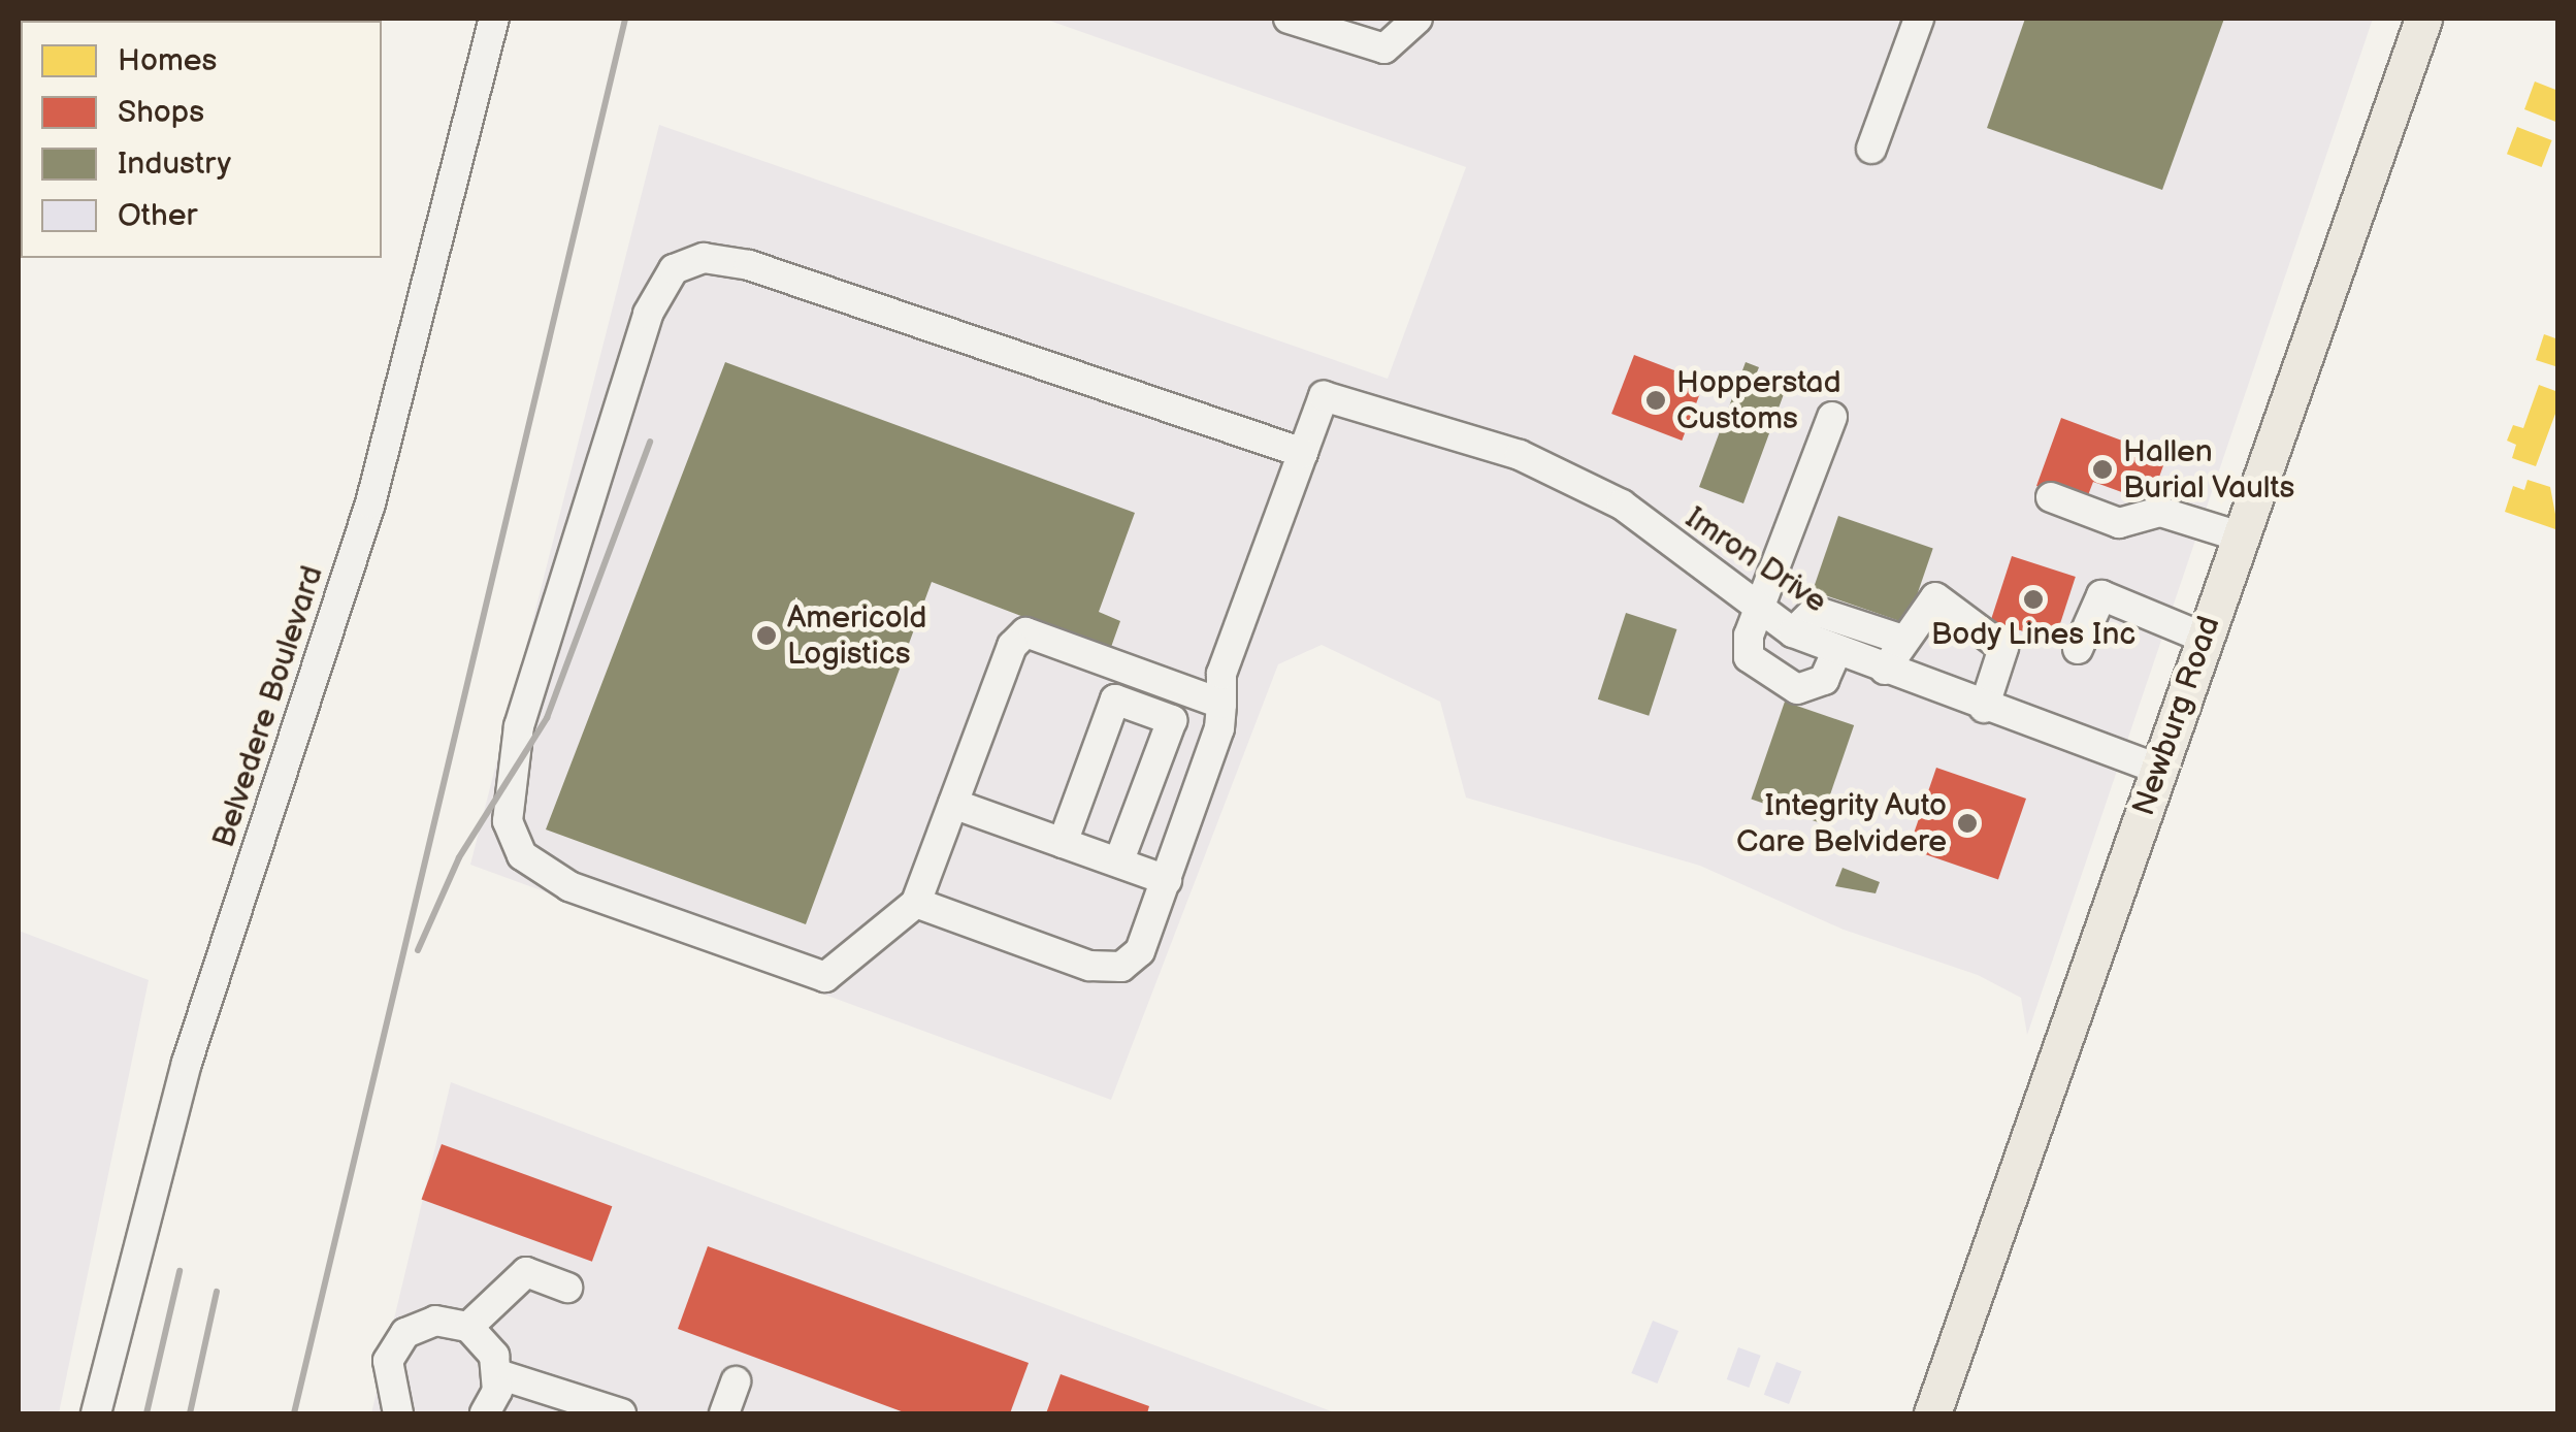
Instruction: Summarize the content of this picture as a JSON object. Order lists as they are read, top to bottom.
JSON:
{
  "streets": {
    "main road": ["Newburg Road"],
    "street": ["Imron Drive", "Belvedere Boulevard"]
  },
  "crossings": [
    ["Imron Drive", "Newburg Road"]
  ],
  "places": [
    "Hopperstad Customs",
    "Hallen Burial Vaults",
    "Body Lines Inc",
    "Americold Logistics",
    "Integrity Auto Care Belvidere"
  ],
  "legend": [
    "Homes",
    "Shops",
    "Industry",
    "Other"
  ]
}
